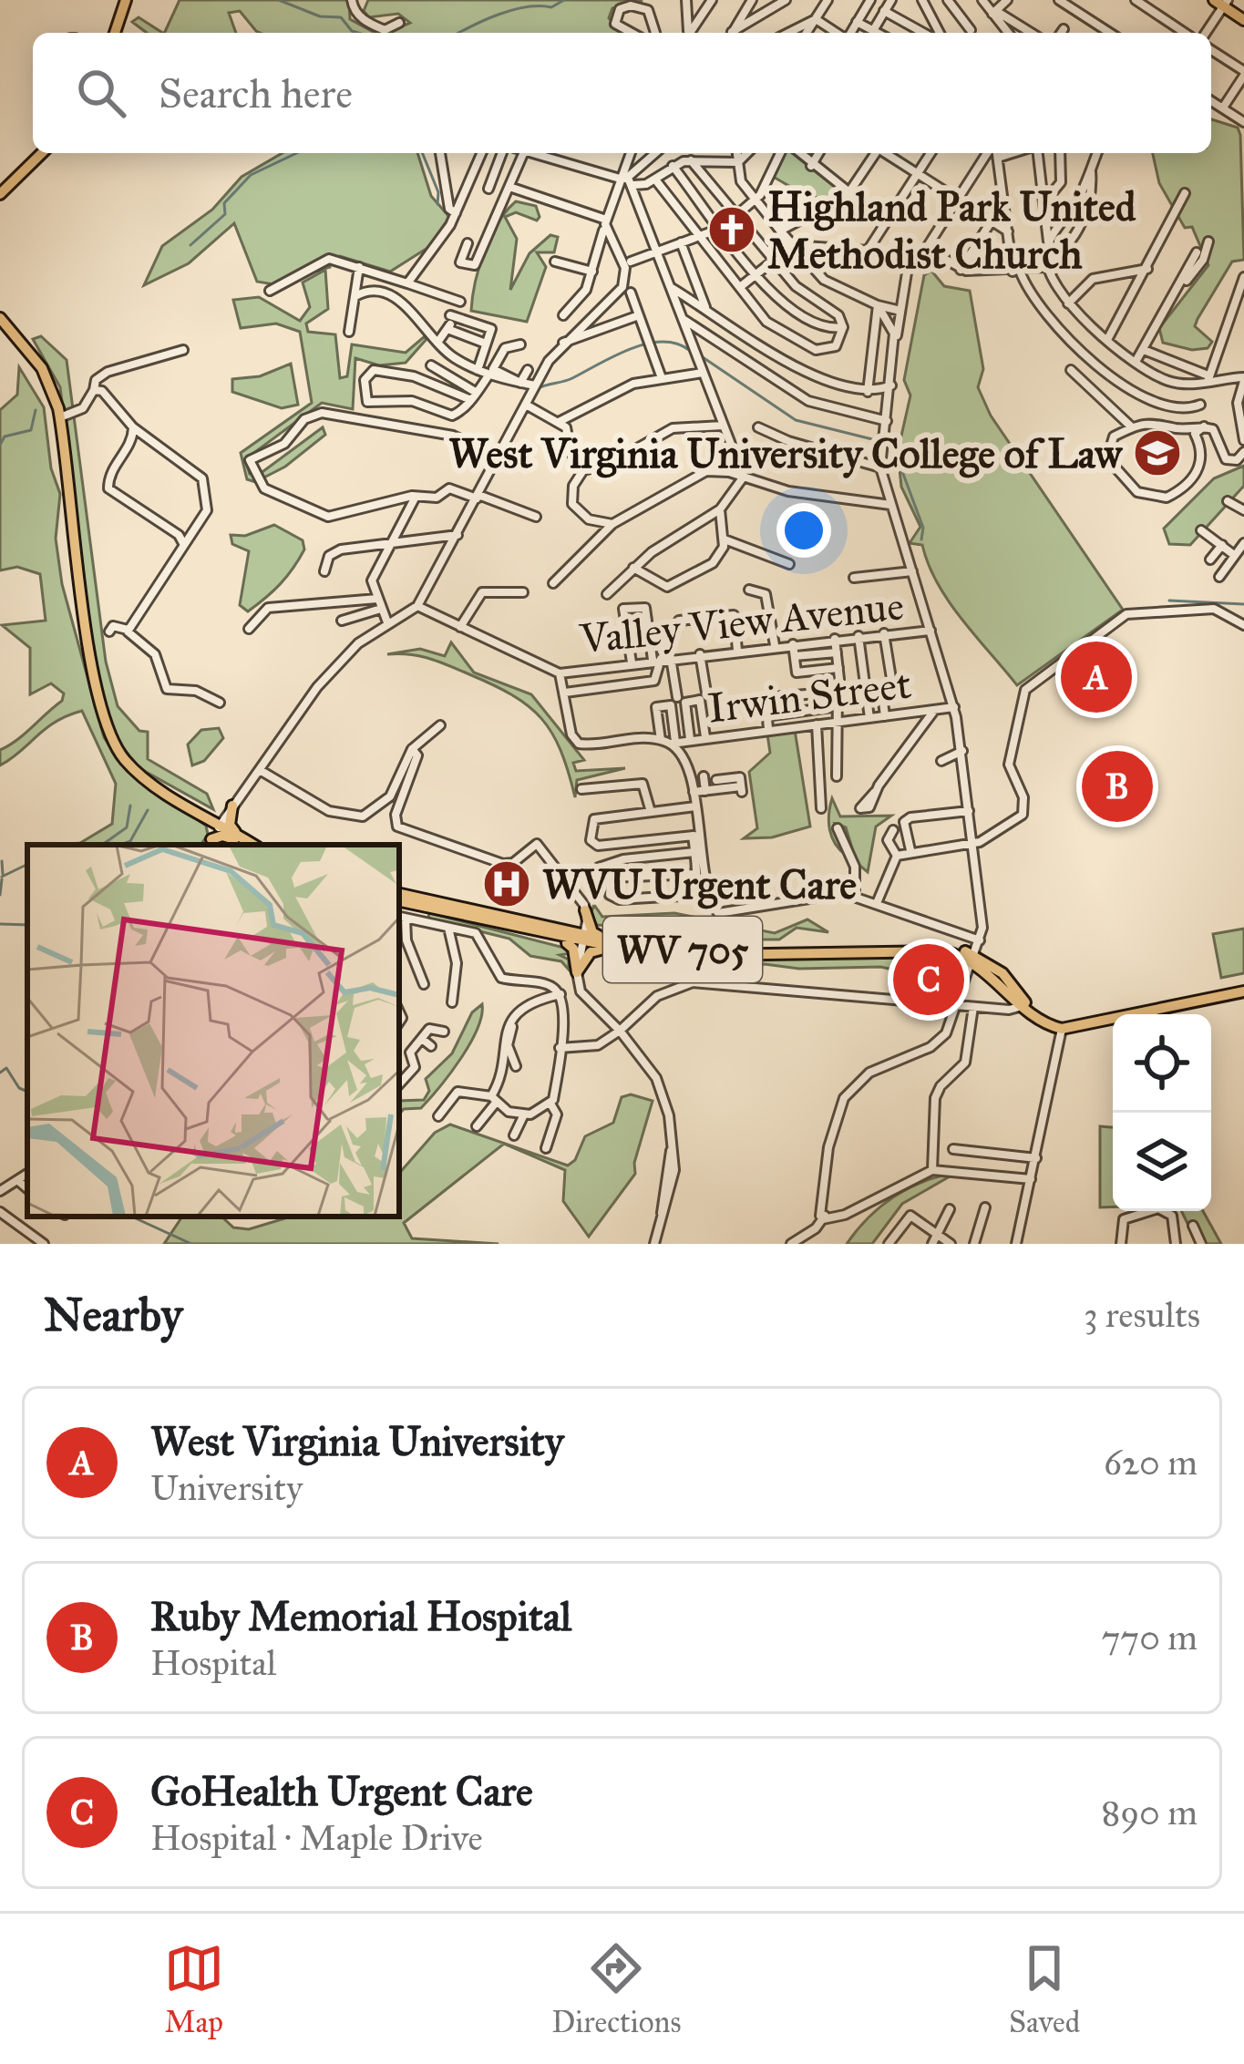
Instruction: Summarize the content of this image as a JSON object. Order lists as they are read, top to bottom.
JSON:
{
  "streets": {
    "main road": ["WV 705"],
    "street": ["Valley View Avenue", "Irwin Street"]
  },
  "places": {
    "church": ["Highland Park United Methodist Church"],
    "school or university": ["West Virginia University College of Law"],
    "hospital": ["WVU Urgent Care"]
  },
  "page": {
    "search": "Search here",
    "pins": ["A", "B", "C"],
    "heading": ["Nearby", "3 results"],
    "list": [
      {
        "mark": "A",
        "name": "West Virginia University",
        "note": "University",
        "value": "620 m"
      },
      {
        "mark": "B",
        "name": "Ruby Memorial Hospital",
        "note": "Hospital",
        "value": "770 m"
      },
      {
        "mark": "C",
        "name": "GoHealth Urgent Care",
        "note": "Hospital · Maple Drive",
        "value": "890 m"
      }
    ],
    "nav": ["Map", "Directions", "Saved"]
  }
}
